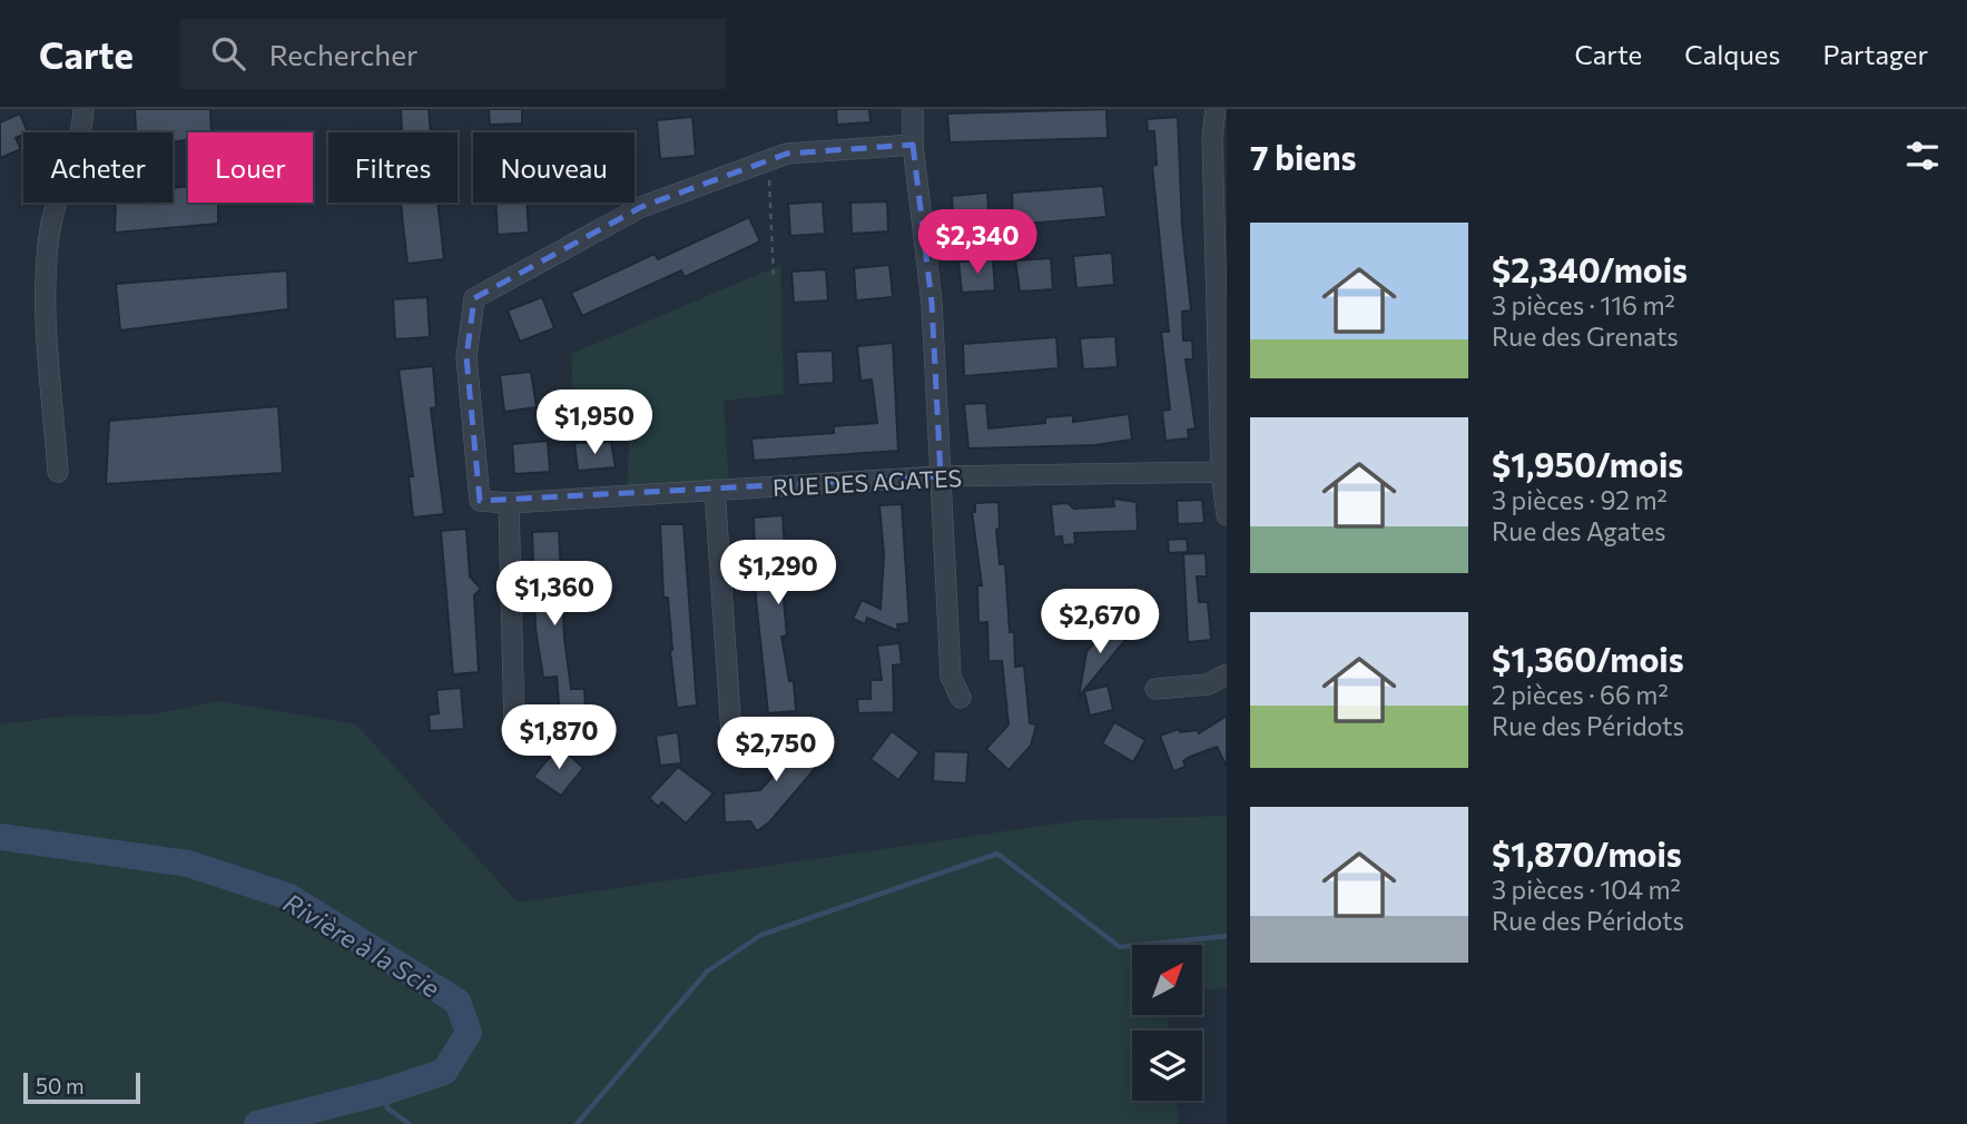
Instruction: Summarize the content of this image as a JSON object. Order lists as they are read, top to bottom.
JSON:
{
  "streets": {
    "street": ["RUE DES AGATES"]
  },
  "water": ["Rivière à la Scie"],
  "scale_bar": "50 m",
  "north": "top right",
  "page": {
    "header": "Carte",
    "search": "Rechercher",
    "nav": ["Carte", "Calques", "Partager"],
    "heading": "7 biens",
    "chip": [
      "Acheter",
      "Louer",
      "Filtres",
      "Nouveau"
    ],
    "list": [
      {
        "name": "$2,340/mois",
        "note": "3 pièces · 116 m² · Rue des Grenats"
      },
      {
        "name": "$1,950/mois",
        "note": "3 pièces · 92 m² · Rue des Agates"
      },
      {
        "name": "$1,360/mois",
        "note": "2 pièces · 66 m² · Rue des Péridots"
      },
      {
        "name": "$1,870/mois",
        "note": "3 pièces · 104 m² · Rue des Péridots"
      }
    ],
    "price": [
      "$2,340",
      "$1,950",
      "$1,290",
      "$1,360",
      "$2,670",
      "$1,870",
      "$2,750"
    ],
    "scale": "50 m"
  }
}
